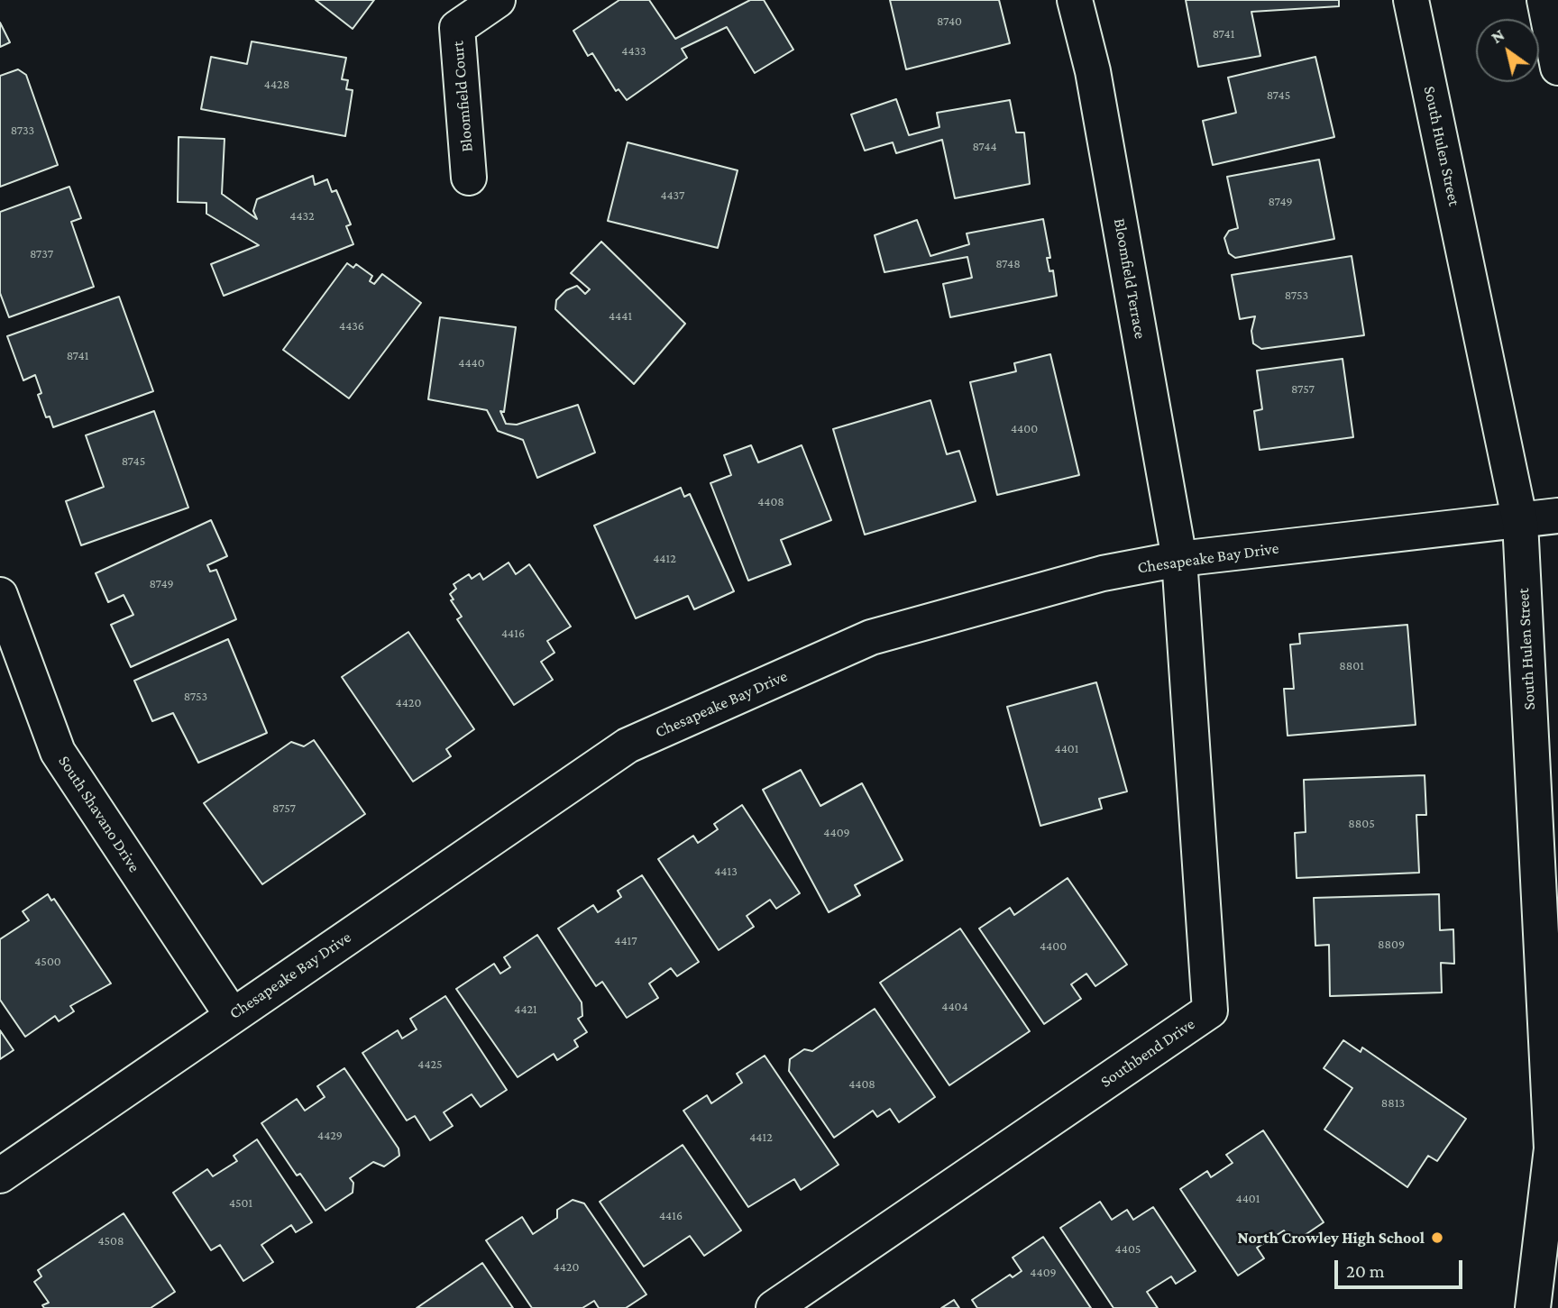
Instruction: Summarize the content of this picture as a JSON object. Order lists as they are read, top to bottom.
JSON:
{
  "streets": {
    "street": [
      "Bloomfield Court",
      "South Hulen Street",
      "Bloomfield Terrace",
      "Chesapeake Bay Drive",
      "South Shavano Drive",
      "Southbend Drive"
    ]
  },
  "crossings": [
    ["South Hulen Street", "Chesapeake Bay Drive"],
    ["Bloomfield Terrace", "Chesapeake Bay Drive"],
    ["Bloomfield Terrace", "Southbend Drive"],
    ["Chesapeake Bay Drive", "South Shavano Drive"],
    ["Chesapeake Bay Drive", "Southbend Drive"]
  ],
  "places": ["North Crowley High School"],
  "house_numbers": [
    "8740",
    "8741",
    "4433",
    "4428",
    "8745",
    "8733",
    "8744",
    "4437",
    "8749",
    "4432",
    "8737",
    "8748",
    "8753",
    "4441",
    "4436",
    "8741",
    "4440",
    "8757",
    "4400",
    "8745",
    "4408",
    "4412",
    "8749",
    "4416",
    "8801",
    "8753",
    "4420",
    "4401",
    "8757",
    "8805",
    "4409",
    "4413",
    "4417",
    "8809",
    "4400",
    "4500",
    "4404",
    "4421",
    "4425",
    "4408",
    "8813",
    "4429",
    "4412",
    "4401",
    "4501",
    "4416",
    "4508",
    "4405",
    "4420",
    "4409"
  ],
  "scale_bar": "20 m",
  "north": "top left"
}
